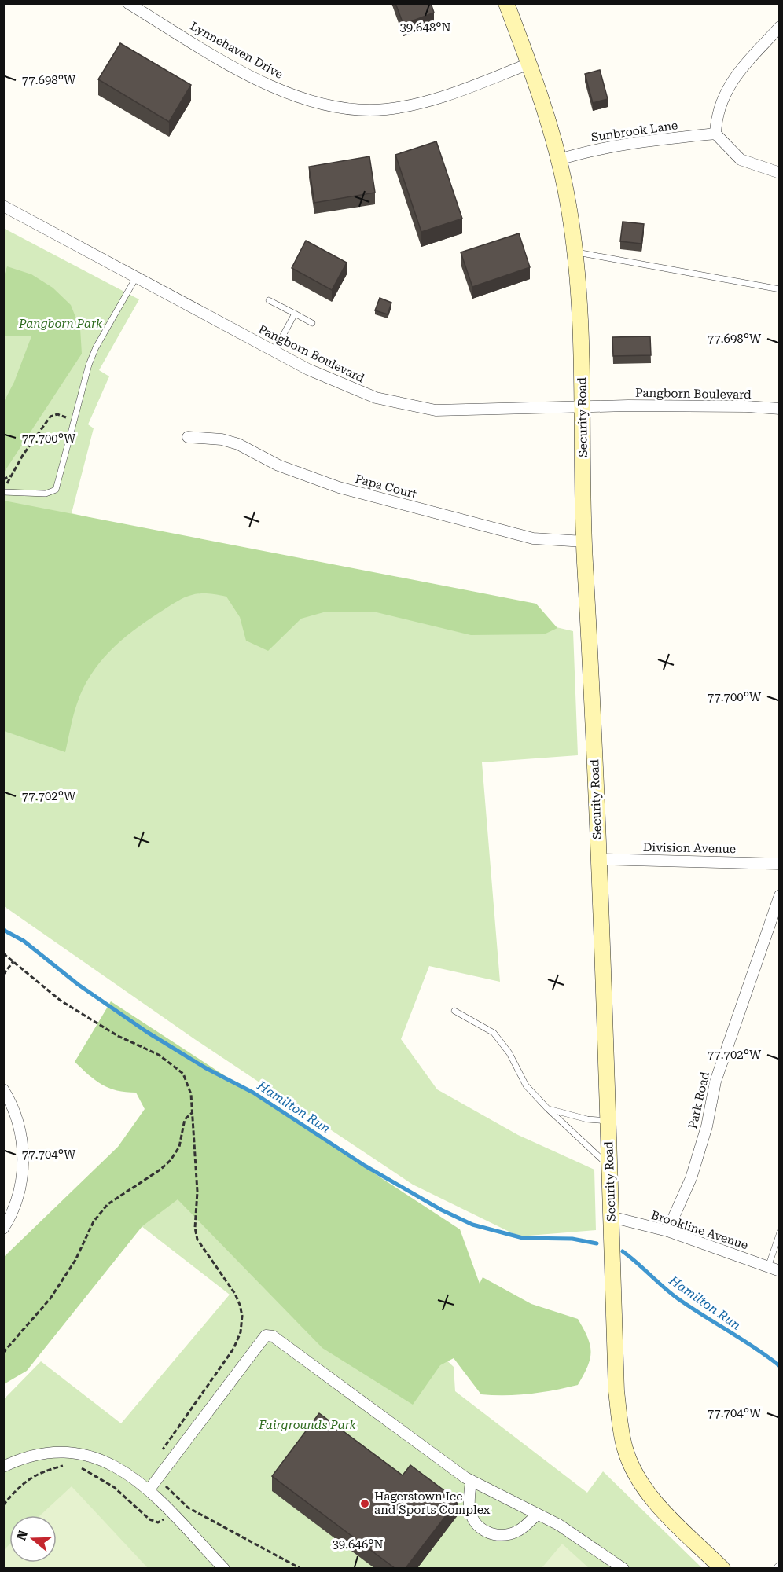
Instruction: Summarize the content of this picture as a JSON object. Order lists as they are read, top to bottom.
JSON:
{
  "streets": {
    "street": [
      "Lynnehaven Drive",
      "Sunbrook Lane",
      "Pangborn Boulevard",
      "Security Road",
      "Papa Court",
      "Division Avenue",
      "Park Road",
      "Brookline Avenue"
    ]
  },
  "crossings": [
    ["Lynnehaven Drive", "Security Road"],
    ["Sunbrook Lane", "Security Road"],
    ["Pangborn Boulevard", "Security Road"],
    ["Security Road", "Papa Court"],
    ["Security Road", "Division Avenue"],
    ["Security Road", "Brookline Avenue"],
    ["Park Road", "Brookline Avenue"]
  ],
  "water": ["Hamilton Run"],
  "parks": ["Pangborn Park", "Fairgrounds Park"],
  "places": ["Hagerstown Ice and Sports Complex"],
  "north": "left",
  "coordinates": [
    "39.648°N",
    "77.698°W",
    "77.700°W",
    "77.702°W",
    "77.704°W",
    "39.646°N"
  ]
}
